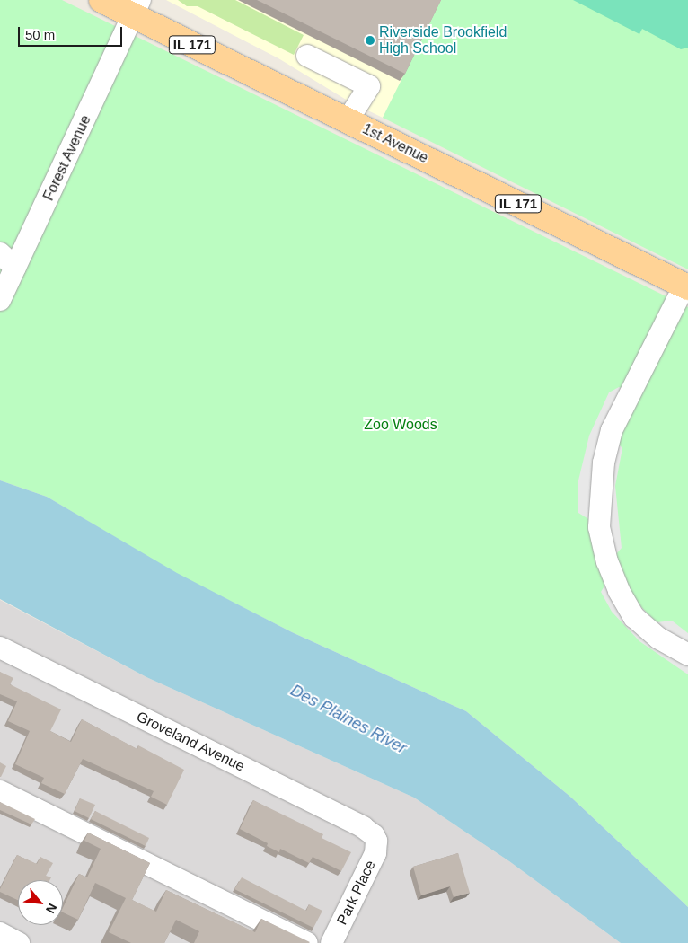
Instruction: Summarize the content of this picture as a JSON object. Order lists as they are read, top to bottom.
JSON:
{
  "streets": {
    "main road": ["IL 171", "1st Avenue"],
    "street": ["Forest Avenue", "Groveland Avenue", "Park Place"]
  },
  "crossings": [
    ["1st Avenue", "Forest Avenue"],
    ["Groveland Avenue", "Park Place"]
  ],
  "water": ["Des Plaines River"],
  "parks": ["Zoo Woods"],
  "places": ["Riverside Brookfield High School"],
  "scale_bar": "50 m",
  "north": "bottom right"
}
